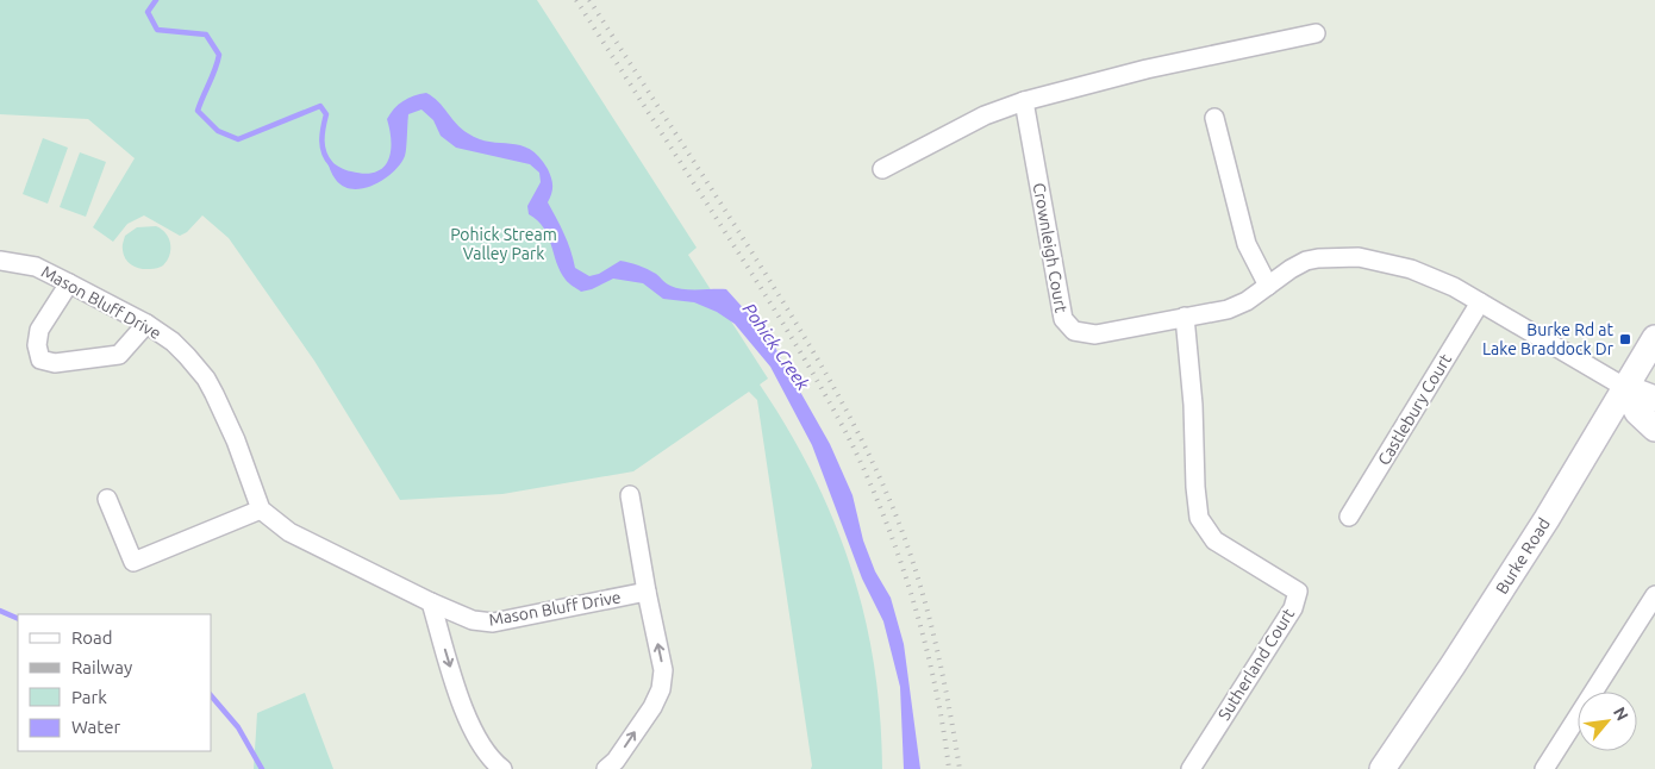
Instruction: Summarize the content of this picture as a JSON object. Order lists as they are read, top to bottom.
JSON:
{
  "streets": {
    "main road": ["Burke Road"],
    "street": [
      "Crownleigh Court",
      "Mason Bluff Drive",
      "Castlebury Court",
      "Sutherland Court"
    ]
  },
  "crossings": [
    ["Crownleigh Court", "Castlebury Court"],
    ["Crownleigh Court", "Burke Road"],
    ["Crownleigh Court", "Sutherland Court"]
  ],
  "water": ["Pohick Creek"],
  "parks": ["Pohick Stream Valley Park"],
  "places": {
    "transit": ["Burke Rd at Lake Braddock Dr"]
  },
  "legend": [
    "Road",
    "Railway",
    "Park",
    "Water"
  ],
  "north": "top right"
}
